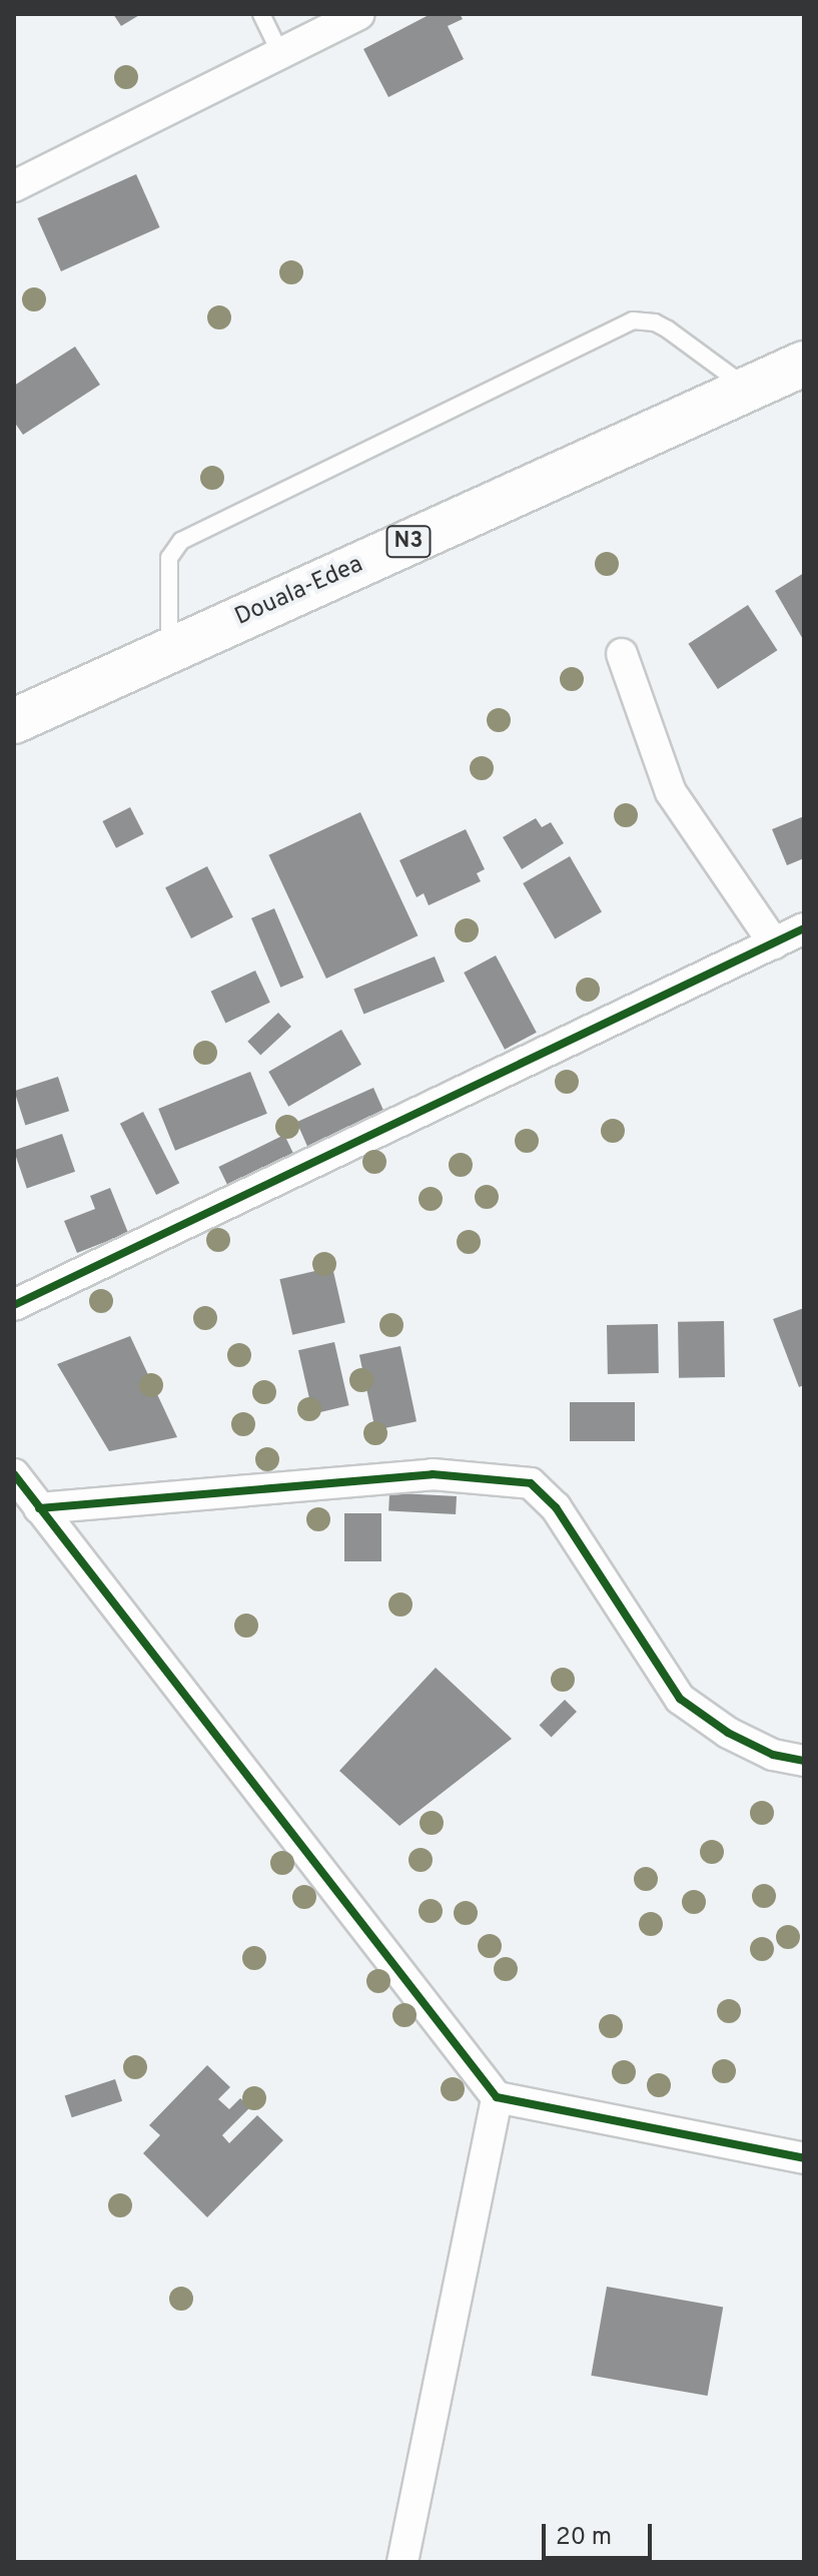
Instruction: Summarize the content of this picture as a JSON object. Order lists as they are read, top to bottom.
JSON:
{
  "streets": {
    "highway": ["N3", "Douala-Edea"]
  },
  "scale_bar": "20 m"
}
